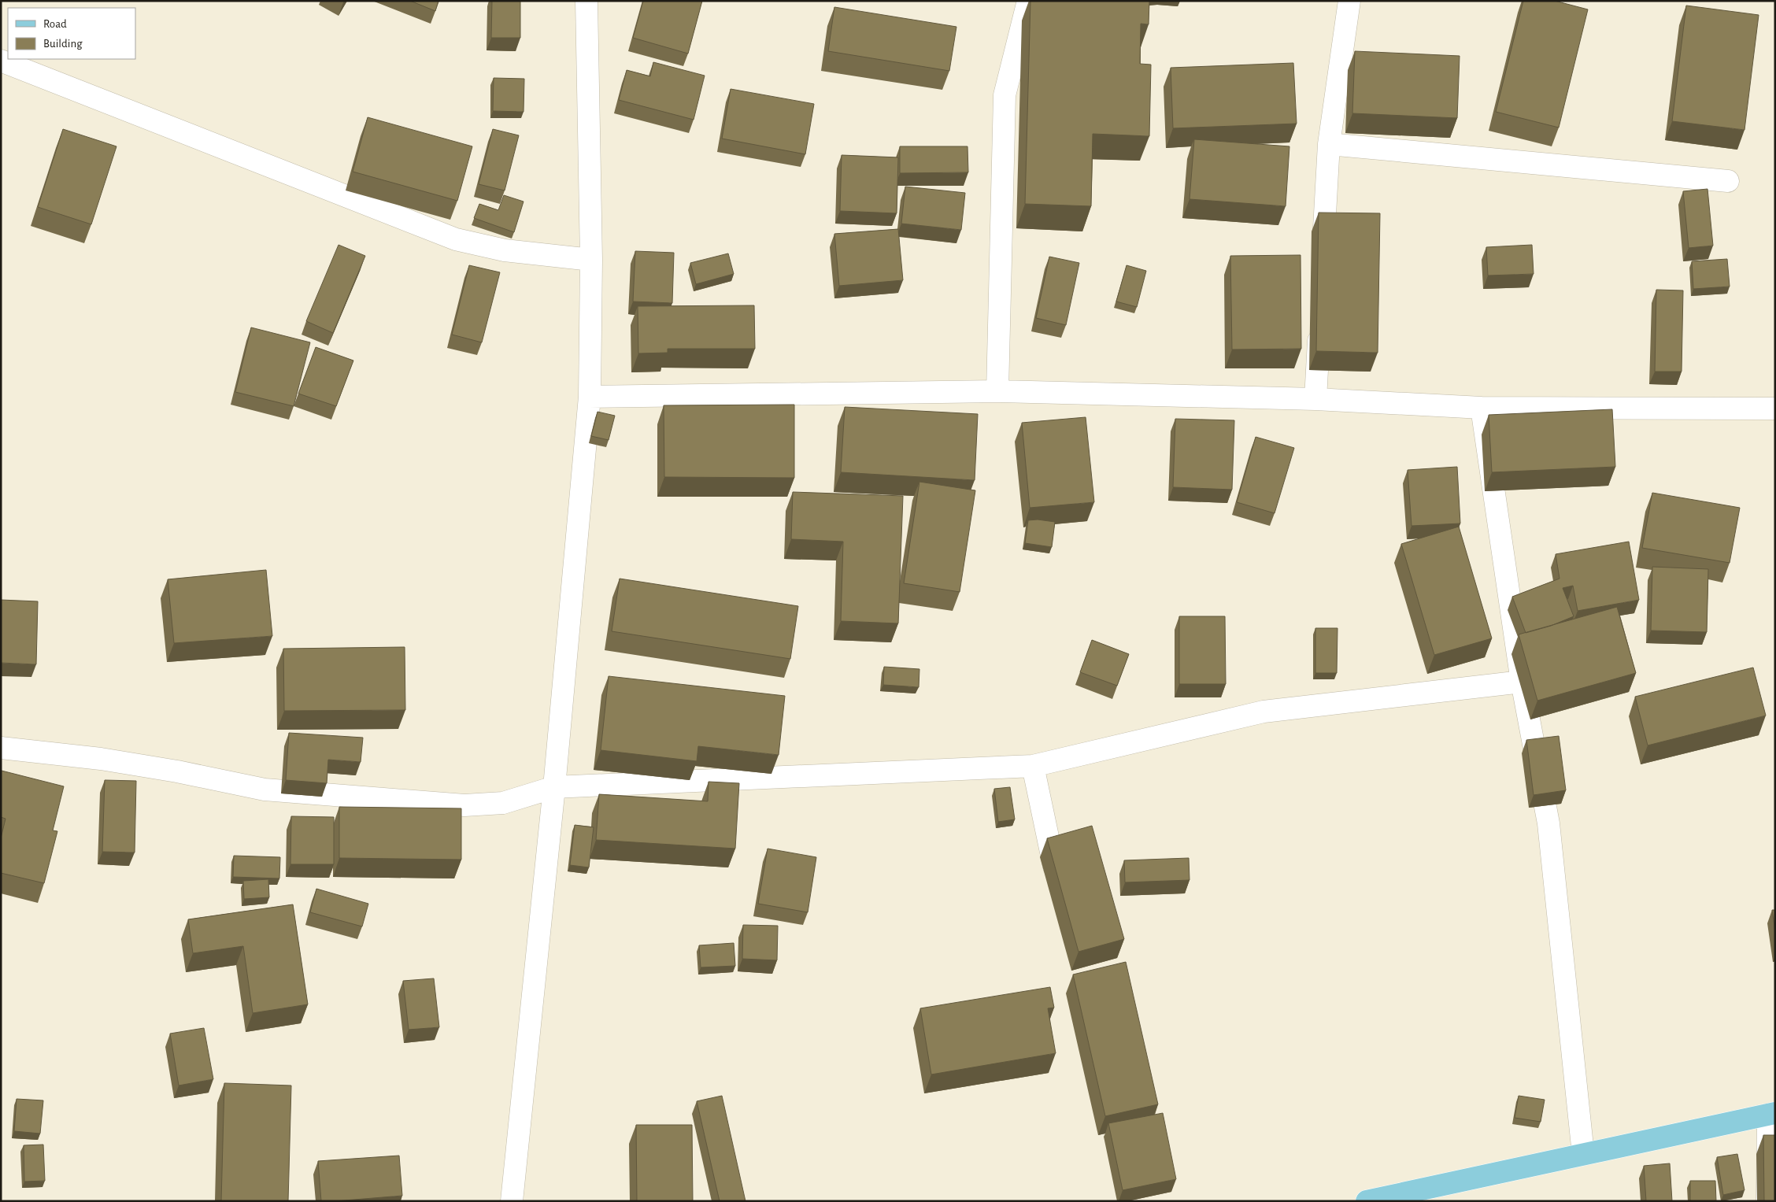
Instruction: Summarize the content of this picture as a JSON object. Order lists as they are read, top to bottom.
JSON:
{
  "legend": ["Road", "Building"]
}
